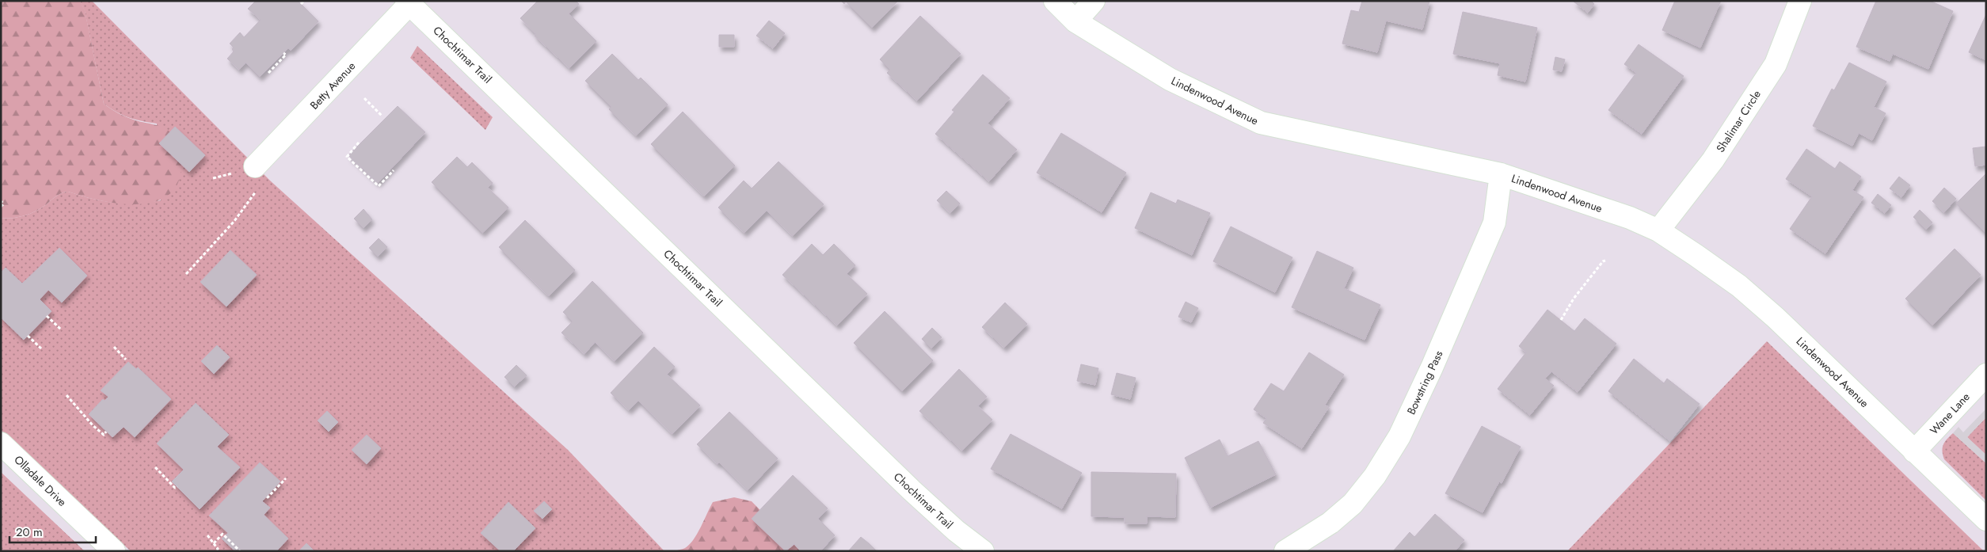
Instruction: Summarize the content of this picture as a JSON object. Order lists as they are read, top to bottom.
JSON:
{
  "streets": {
    "street": [
      "Chochtimar Trail",
      "Betty Avenue",
      "Lindenwood Avenue",
      "Shalimar Circle",
      "Bowstring Pass",
      "Wane Lane",
      "Olladale Drive"
    ]
  },
  "crossings": [
    ["Chochtimar Trail", "Betty Avenue"],
    ["Lindenwood Avenue", "Shalimar Circle"],
    ["Lindenwood Avenue", "Bowstring Pass"],
    ["Lindenwood Avenue", "Wane Lane"]
  ],
  "scale_bar": "20 m"
}
